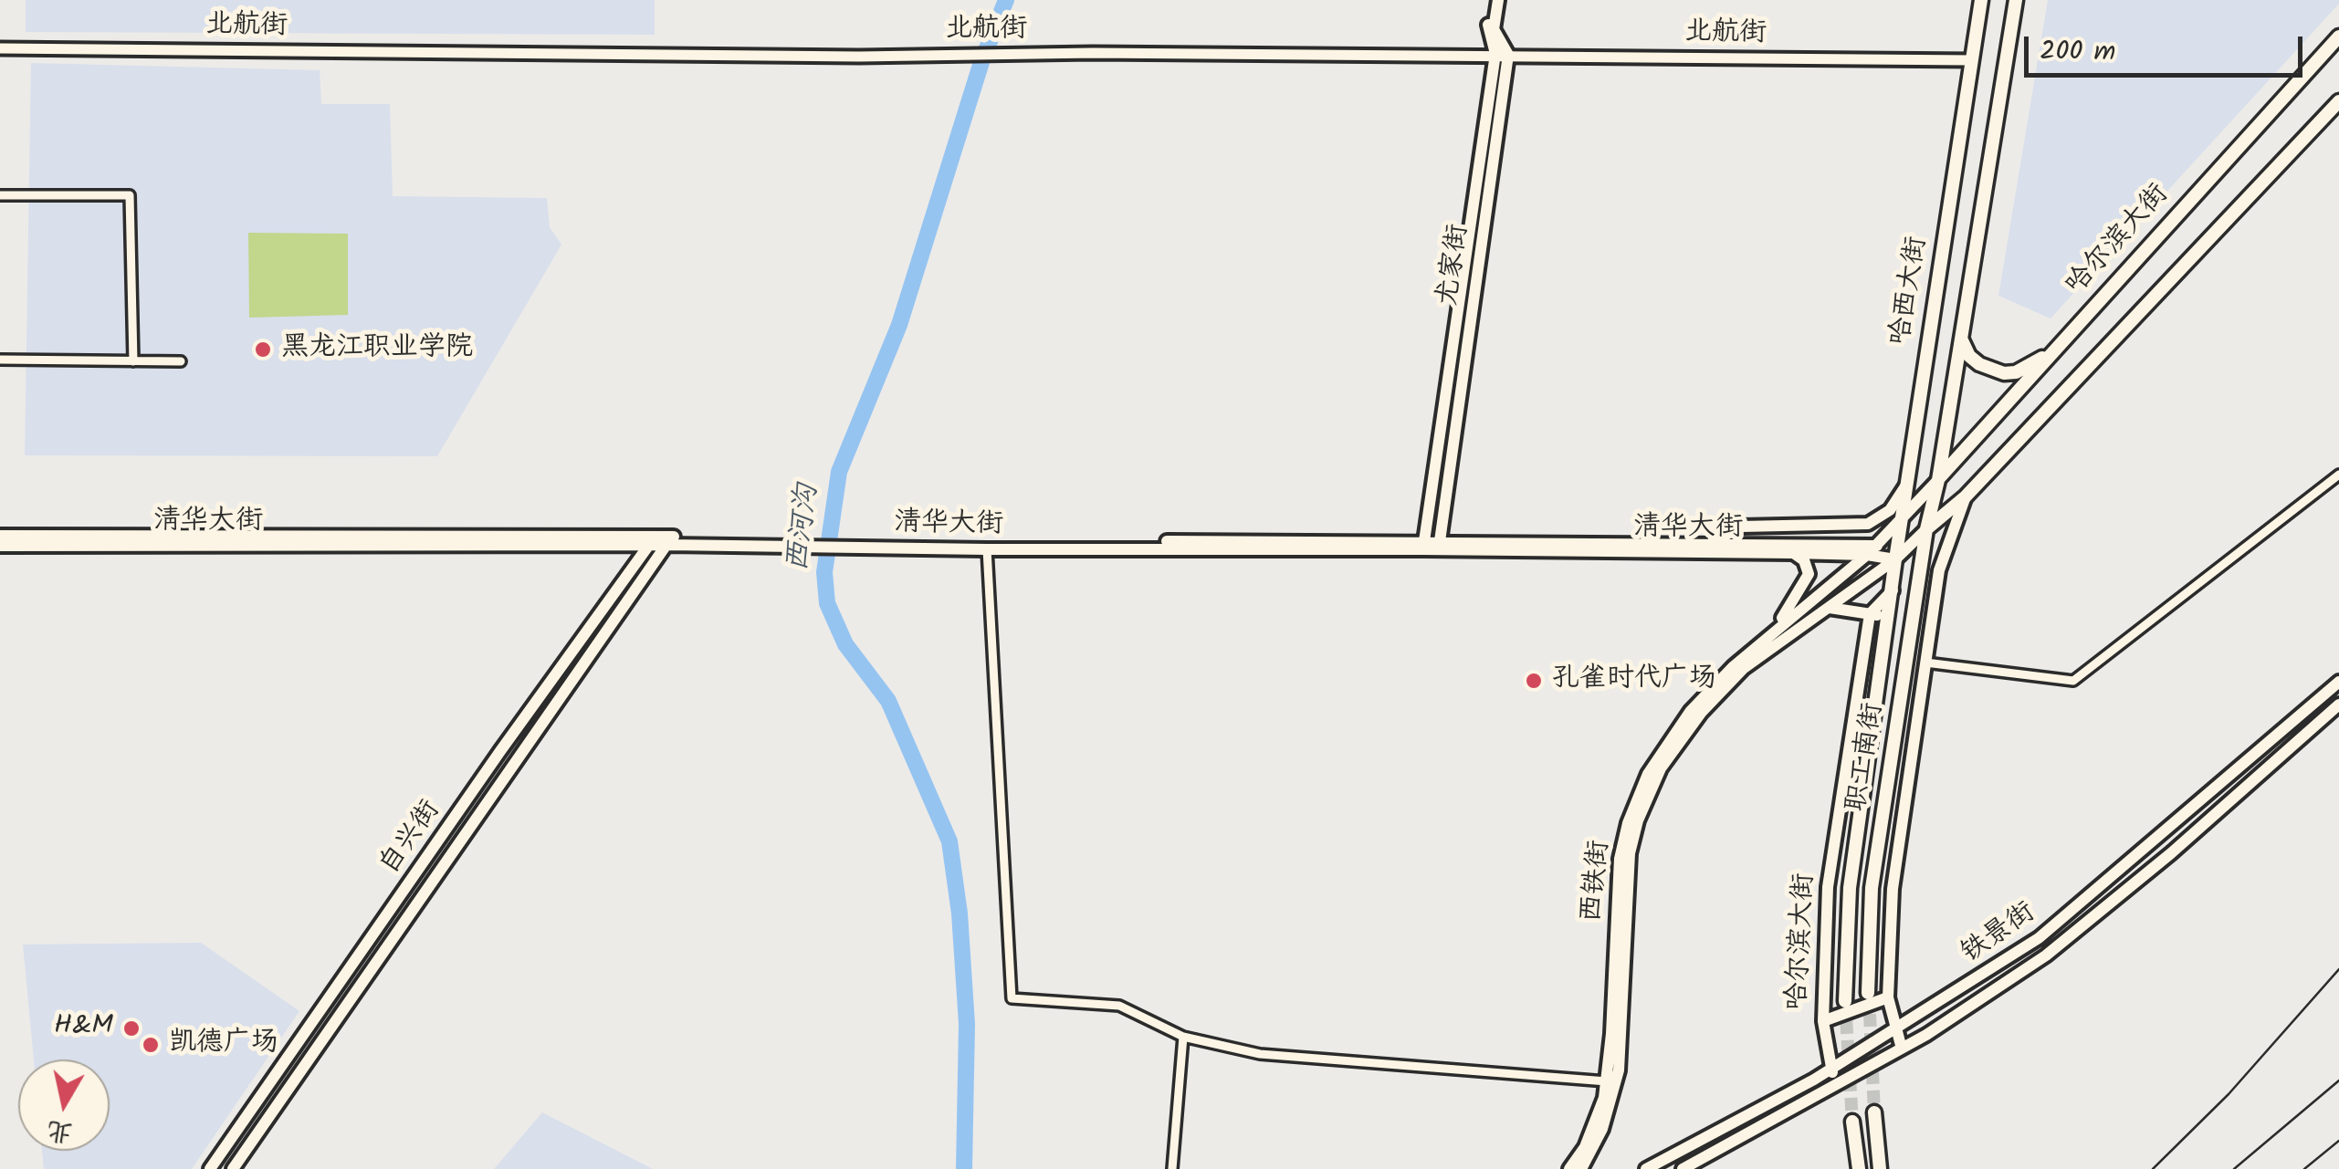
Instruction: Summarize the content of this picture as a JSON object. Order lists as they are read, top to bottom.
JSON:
{
  "streets": {
    "main road": [
      "哈尔滨大街",
      "尤家街",
      "哈西大街",
      "清华大街",
      "职工南街",
      "自兴街",
      "西铁街",
      "铁景街"
    ],
    "street": ["北航街"]
  },
  "crossings": [
    ["北航街", "尤家街"],
    ["北航街", "哈西大街"],
    ["哈尔滨大街", "哈西大街"],
    ["哈尔滨大街", "铁景街"],
    ["尤家街", "清华大街"],
    ["哈西大街", "清华大街"],
    ["哈西大街", "职工南街"],
    ["清华大街", "自兴街"]
  ],
  "water": ["西河沟"],
  "places": [
    "黑龙江职业学院",
    "孔雀时代广场",
    "H&M",
    "凯德广场"
  ],
  "scale_bar": "200 m",
  "north": "bottom"
}
